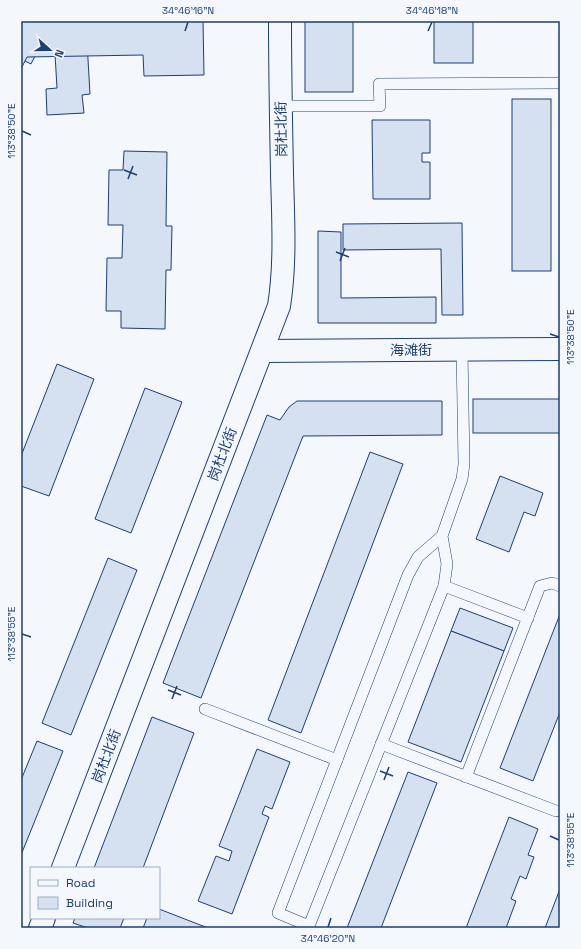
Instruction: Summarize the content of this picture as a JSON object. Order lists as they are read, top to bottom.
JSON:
{
  "streets": {
    "street": ["岗杜北街", "海滩街"]
  },
  "crossings": [
    ["岗杜北街", "海滩街"]
  ],
  "legend": ["Road", "Building"],
  "north": "right",
  "coordinates": [
    "34°46'16\"N",
    "34°46'18\"N",
    "113°38'50\"E",
    "113°38'55\"E",
    "34°46'20\"N"
  ]
}
